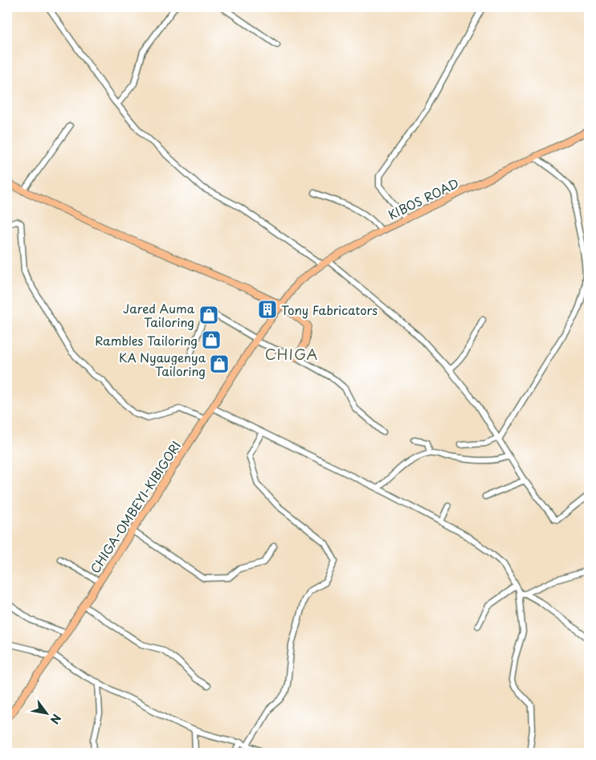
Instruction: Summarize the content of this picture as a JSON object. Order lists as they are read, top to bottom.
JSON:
{
  "streets": {
    "main road": ["KIBOS ROAD", "CHIGA-OMBEYI-KIBIGORI"]
  },
  "crossings": [
    ["KIBOS ROAD", "CHIGA-OMBEYI-KIBIGORI"]
  ],
  "districts": ["CHIGA"],
  "places": {
    "building": ["Tony Fabricators"],
    "shop": ["Jared Auma Tailoring", "Rambles Tailoring", "KA Nyaugenya Tailoring"]
  },
  "north": "bottom right"
}
